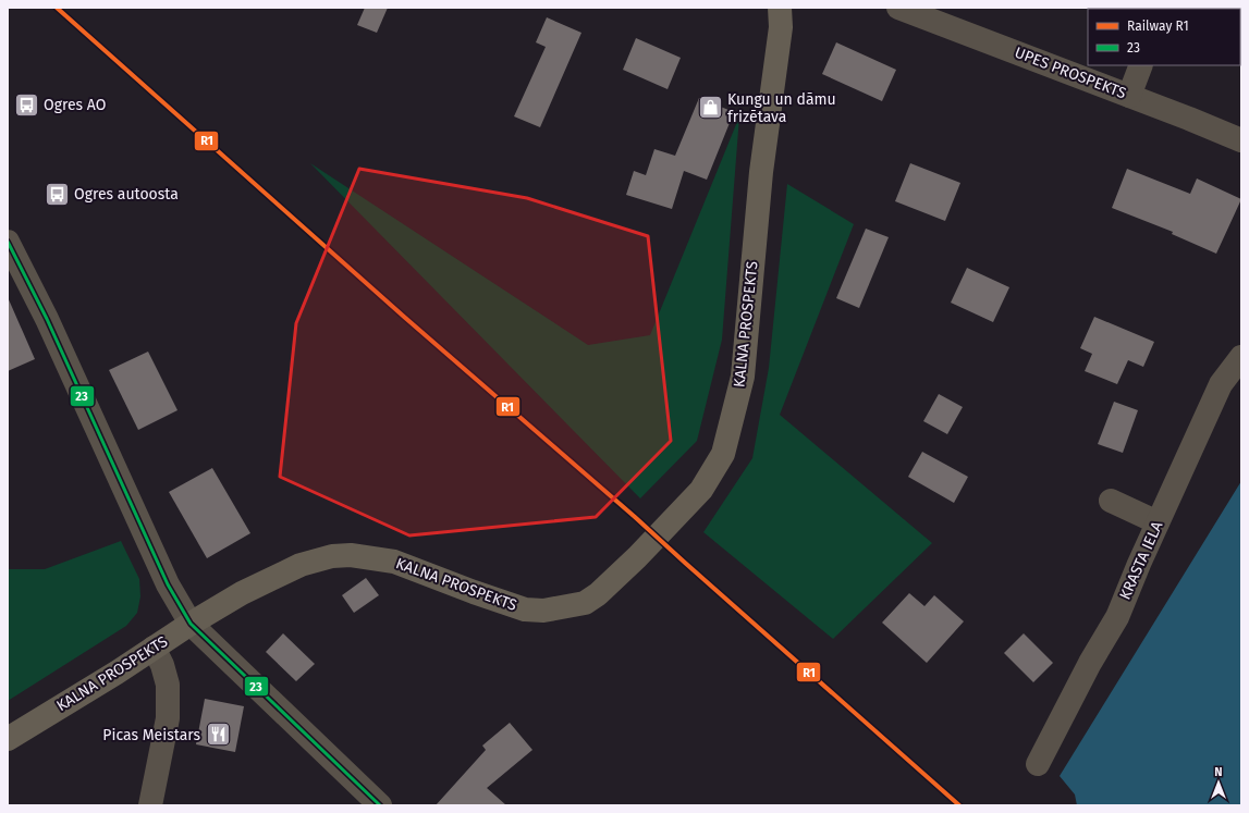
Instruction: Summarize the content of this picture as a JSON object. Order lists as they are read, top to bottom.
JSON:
{
  "streets": {
    "main road": ["KALNA PROSPEKTS"],
    "street": ["UPES PROSPEKTS", "KRASTA IELA"]
  },
  "places": {
    "bus stop": ["Ogres AO", "Ogres autoosta"],
    "shop": ["Kungu un dāmu frizētava"],
    "restaurant": ["Picas Meistars"]
  },
  "lines": ["rail line R1", "transit line 23"],
  "legend": ["Railway R1", "23"],
  "north": "top"
}
